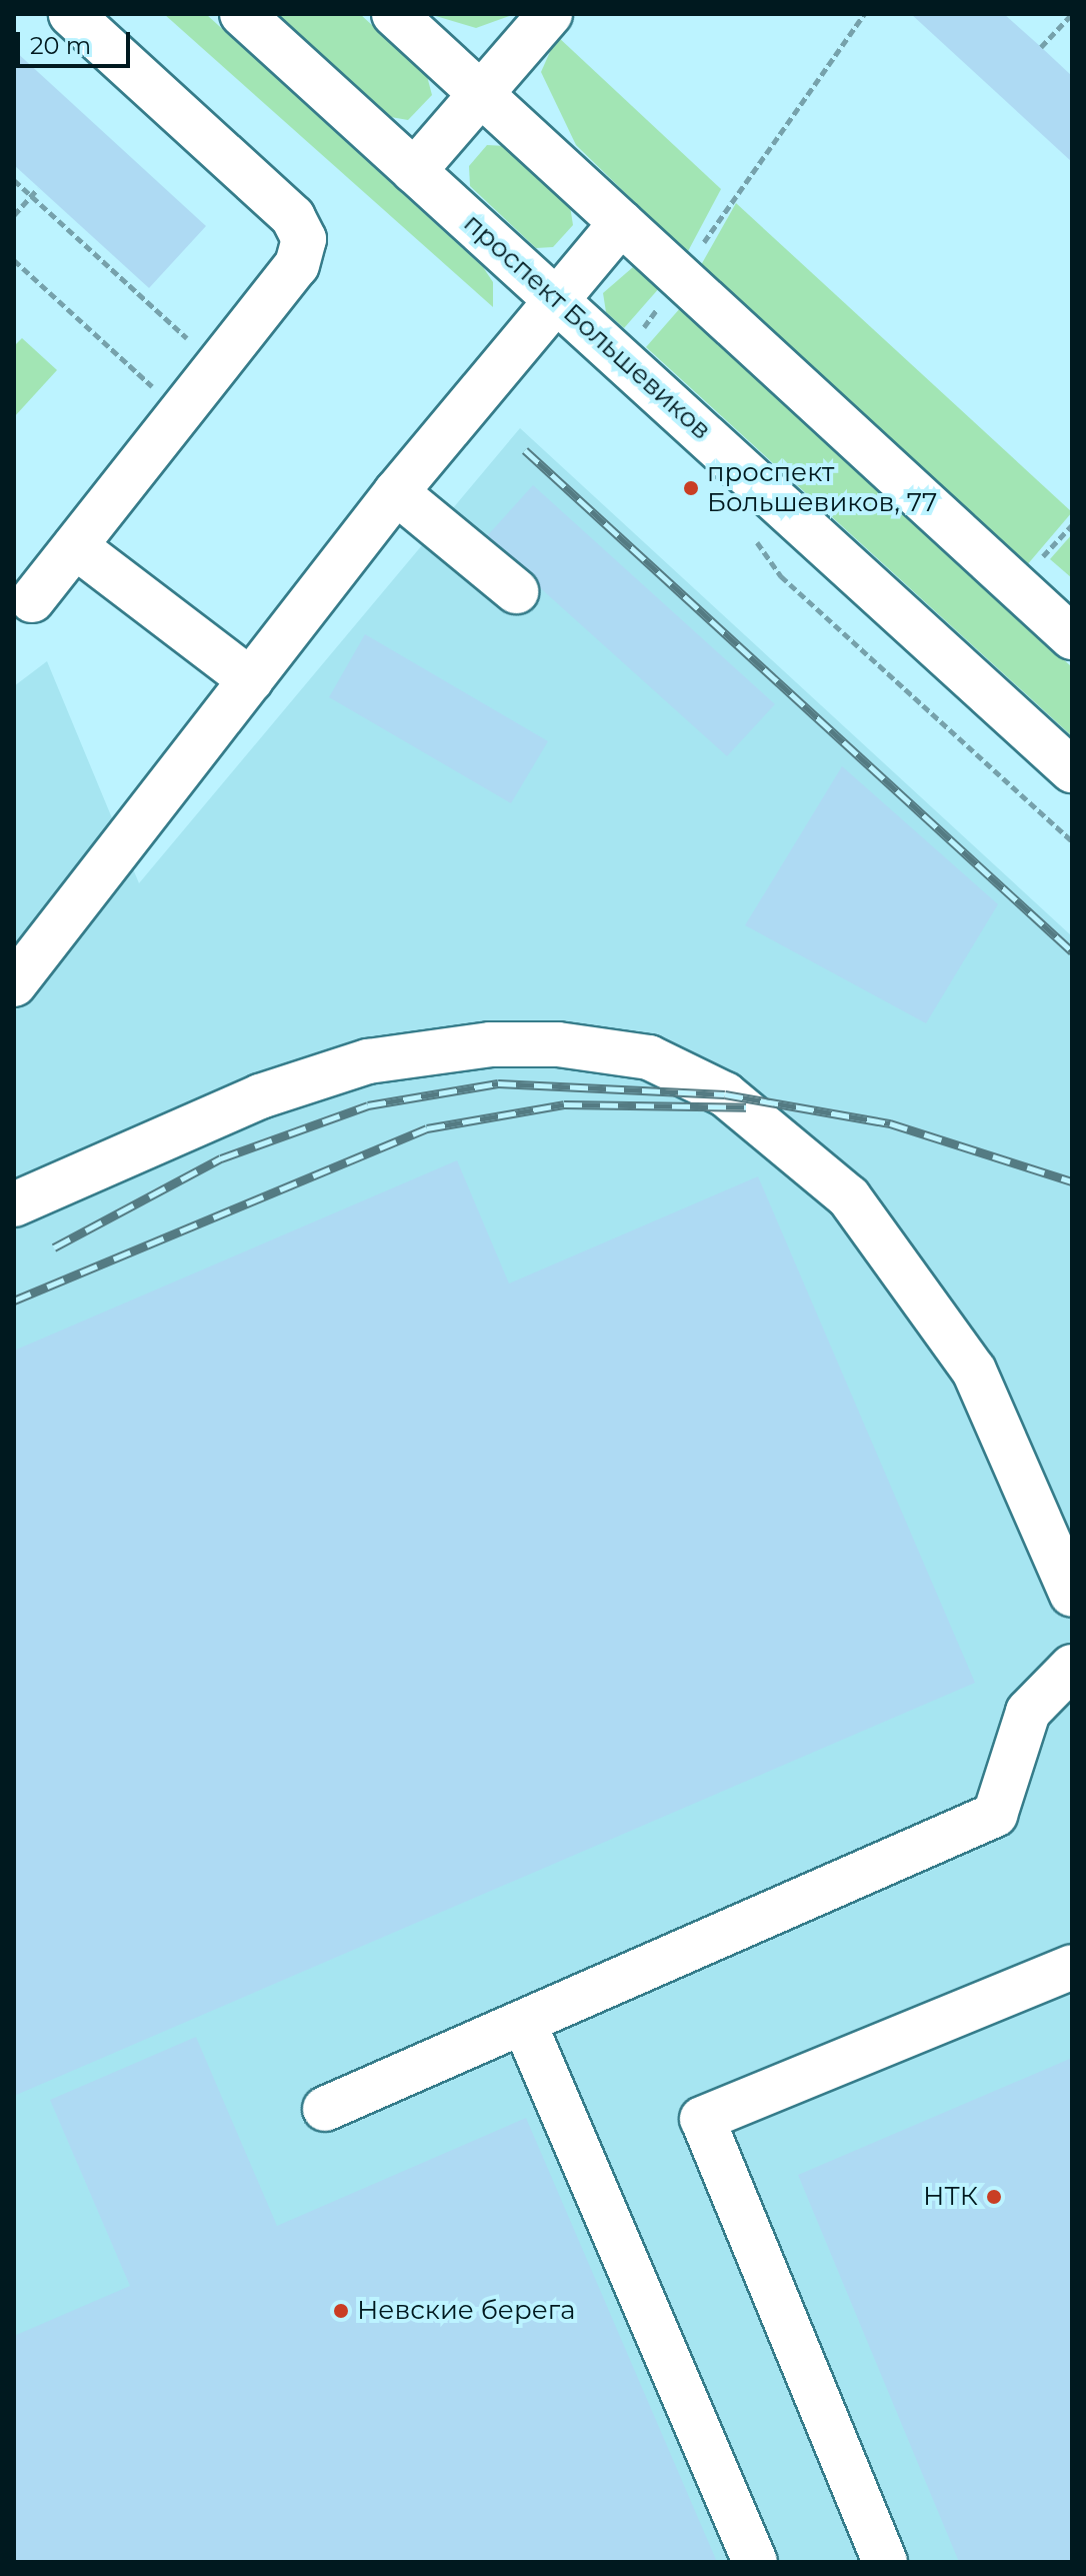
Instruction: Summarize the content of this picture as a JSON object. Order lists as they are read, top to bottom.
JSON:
{
  "streets": {
    "main road": ["проспект Большевиков"]
  },
  "places": ["проспект Большевиков, 77", "НТК", "Невские берега"],
  "scale_bar": "20 m"
}
